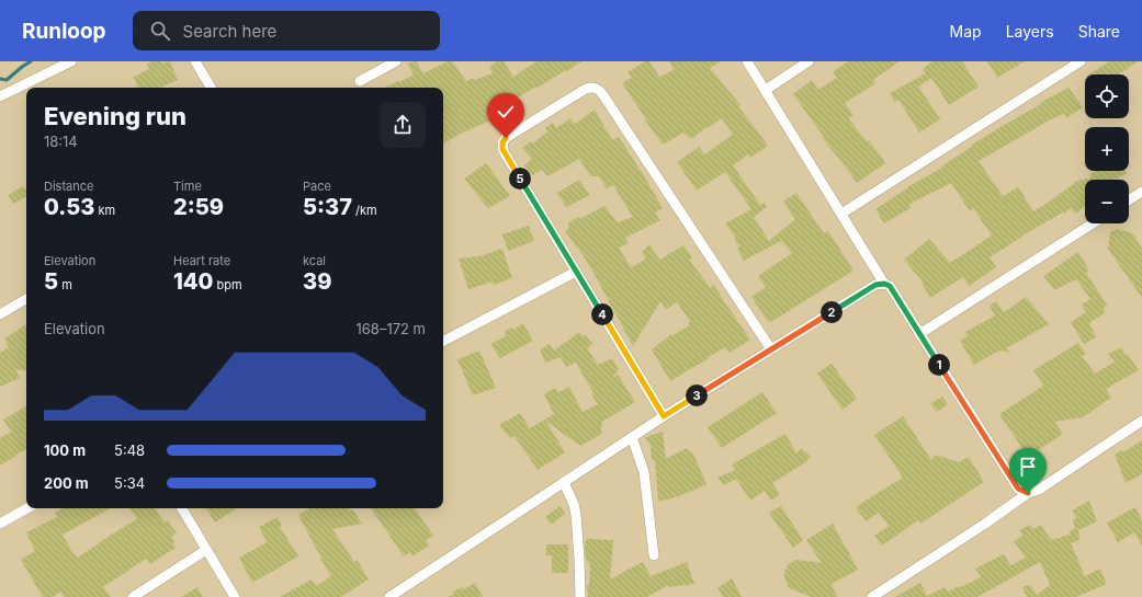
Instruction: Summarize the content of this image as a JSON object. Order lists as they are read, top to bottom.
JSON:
{
  "page": {
    "header": "Runloop",
    "search": "Search here",
    "nav": ["Map", "Layers", "Share"],
    "map_buttons": ["+", "−"],
    "heading": ["Evening run", "18:14"],
    "stats": [
      ["Distance", "0.53 km"],
      ["Time", "2:59"],
      ["Pace", "5:37 /km"],
      ["Elevation", "5 m"],
      ["Heart rate", "140 bpm"],
      ["kcal", "39"]
    ],
    "pins": [
      "5",
      "2",
      "4",
      "1",
      "3"
    ],
    "chart": ["Elevation", "168–172 m"],
    "list": [
      {
        "name": "100 m",
        "note": "5:48"
      },
      {
        "name": "200 m",
        "note": "5:34"
      }
    ]
  }
}
